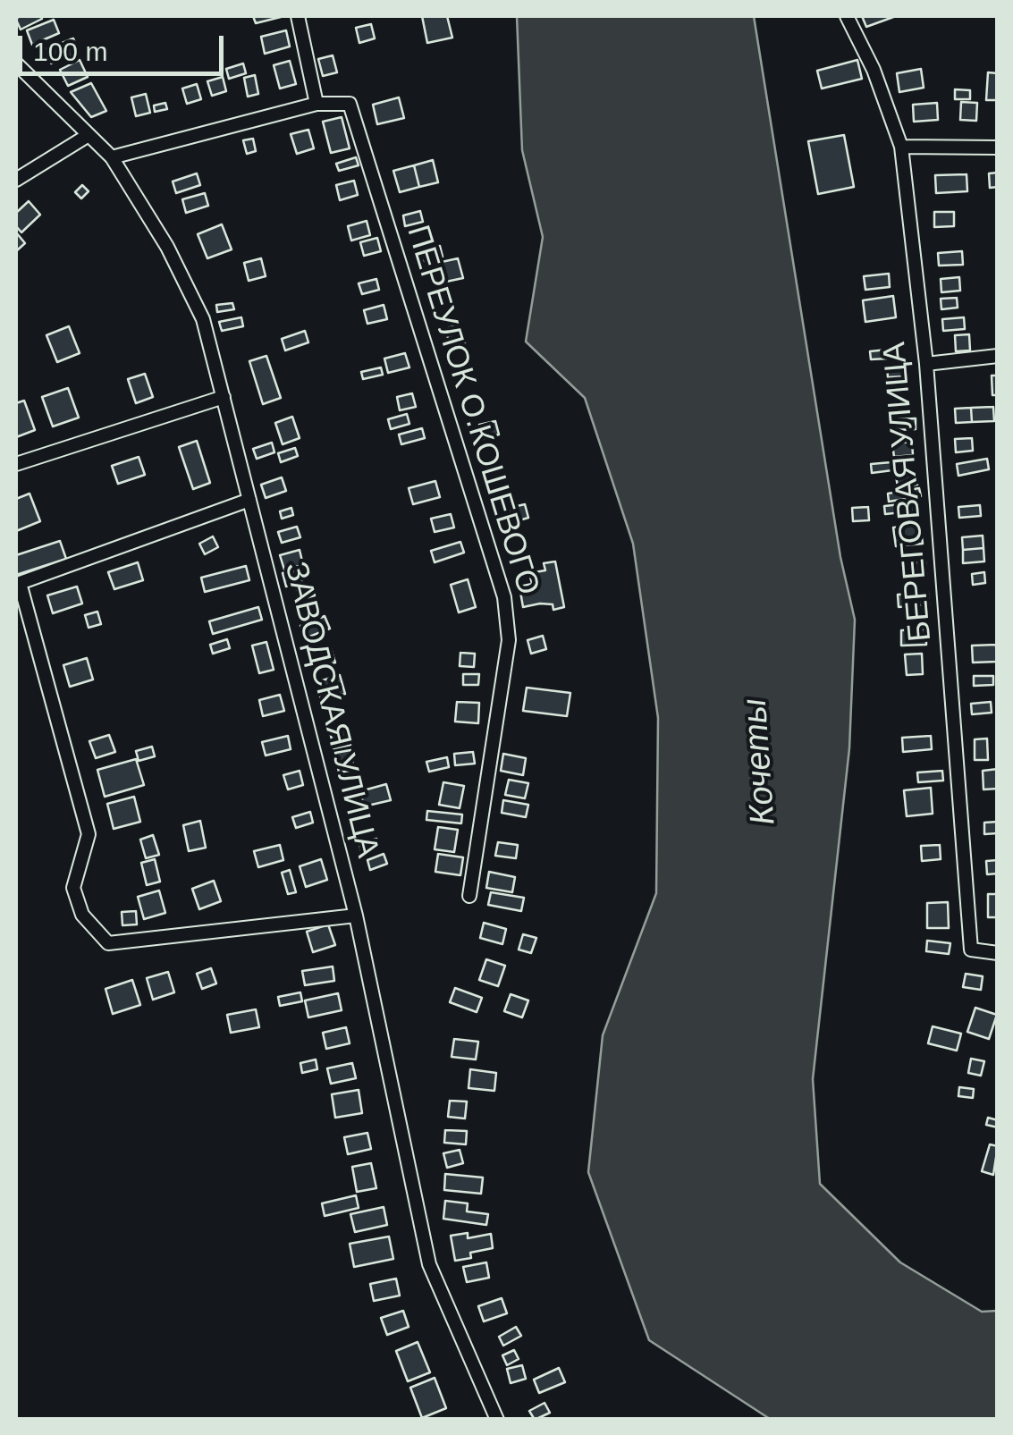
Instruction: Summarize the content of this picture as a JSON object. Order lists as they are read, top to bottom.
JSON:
{
  "streets": {
    "street": ["ПЕРЕУЛОК О.КОШЕВОГО", "БЕРЕГОВАЯ УЛИЦА", "ЗАВОДСКАЯ УЛИЦА"]
  },
  "water": ["Кочеты"],
  "scale_bar": "100 m"
}
